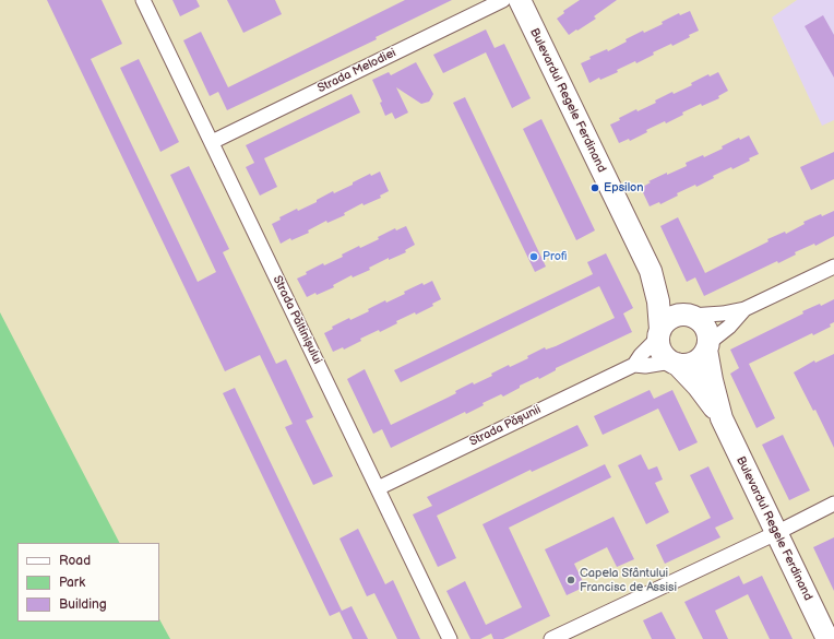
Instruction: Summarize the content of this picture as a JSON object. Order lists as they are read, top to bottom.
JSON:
{
  "streets": {
    "main road": ["Bulevardul Regele Ferdinand"],
    "street": ["Strada Melodiei", "Strada Păltinișului", "Strada Pășunii"]
  },
  "crossings": [
    ["Strada Melodiei", "Strada Păltinișului"],
    ["Bulevardul Regele Ferdinand", "Strada Pășunii"],
    ["Strada Păltinișului", "Strada Pășunii"]
  ],
  "places": ["Epsilon", "Profi", "Capela Sfântului Francisc de Assisi"],
  "legend": ["Road", "Park", "Building"]
}
